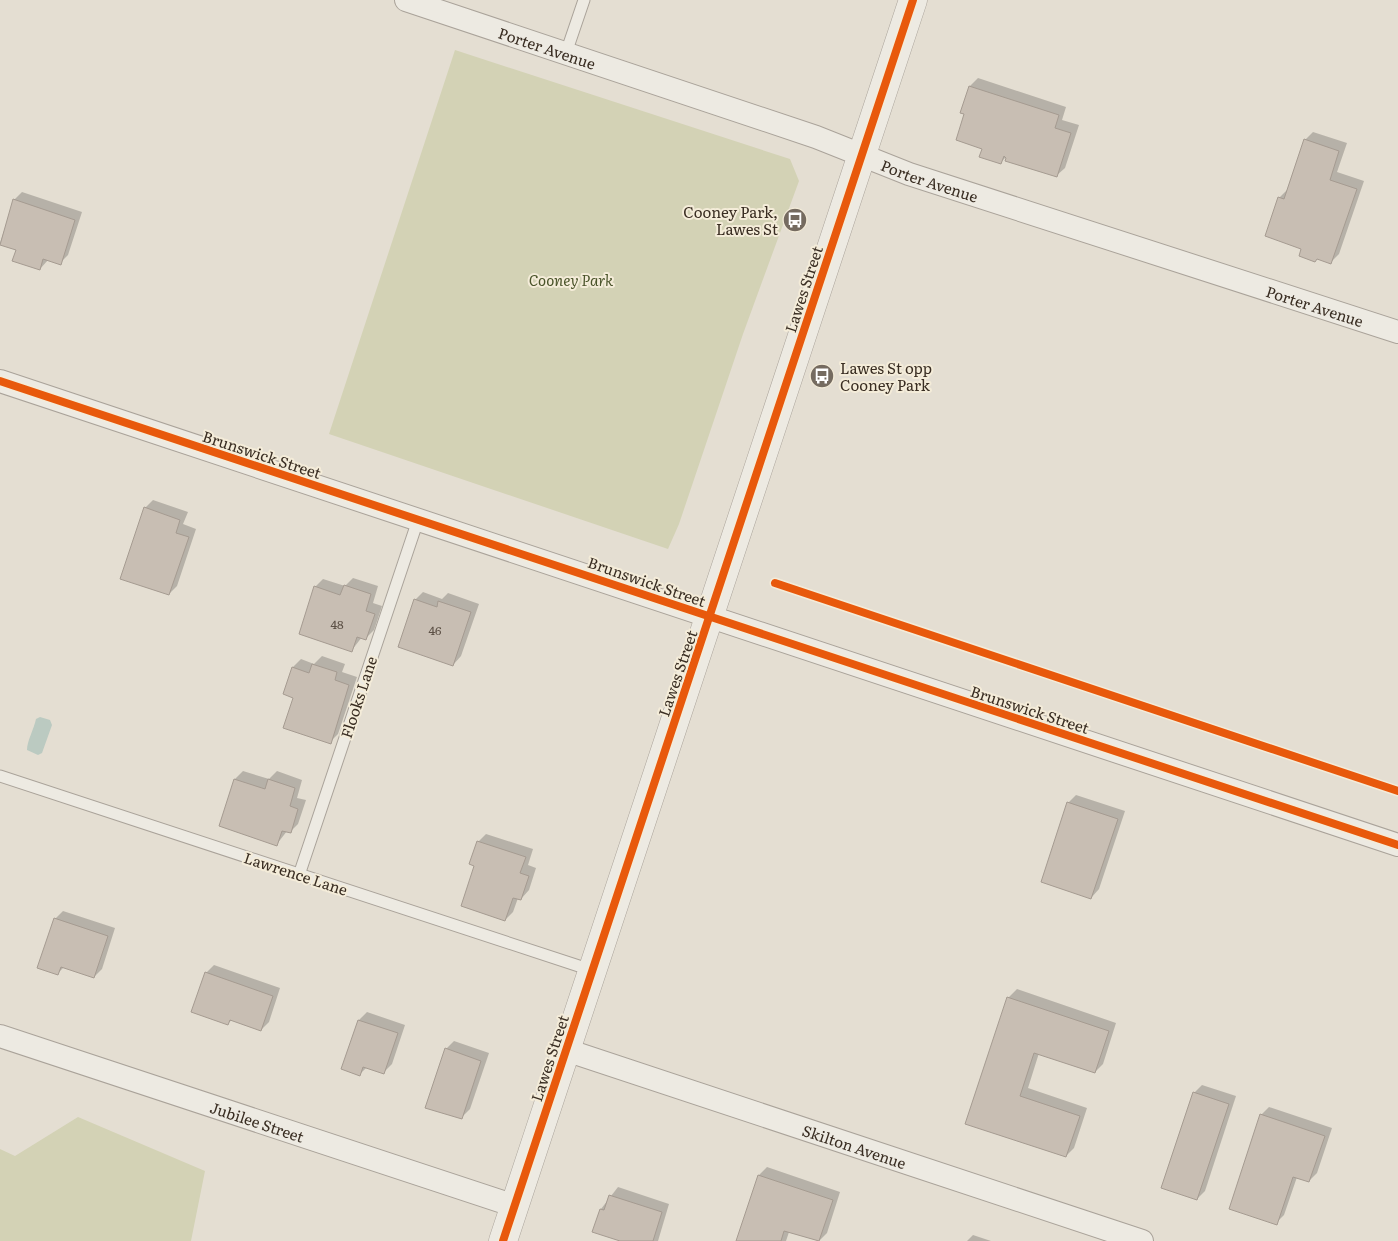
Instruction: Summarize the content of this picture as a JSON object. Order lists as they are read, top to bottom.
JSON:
{
  "streets": {
    "street": [
      "Porter Avenue",
      "Lawes Street",
      "Brunswick Street",
      "Jubilee Street",
      "Skilton Avenue"
    ],
    "lane": ["Flooks Lane", "Lawrence Lane"]
  },
  "crossings": [
    ["Porter Avenue", "Lawes Street"],
    ["Lawes Street", "Brunswick Street"],
    ["Lawes Street", "Lawrence Lane"],
    ["Lawes Street", "Jubilee Street"],
    ["Lawes Street", "Skilton Avenue"],
    ["Brunswick Street", "Flooks Lane"],
    ["Flooks Lane", "Lawrence Lane"]
  ],
  "parks": ["Cooney Park"],
  "places": {
    "bus stop": ["Cooney Park, Lawes St", "Lawes St opp Cooney Park"]
  },
  "house_numbers": ["48", "46"]
}
